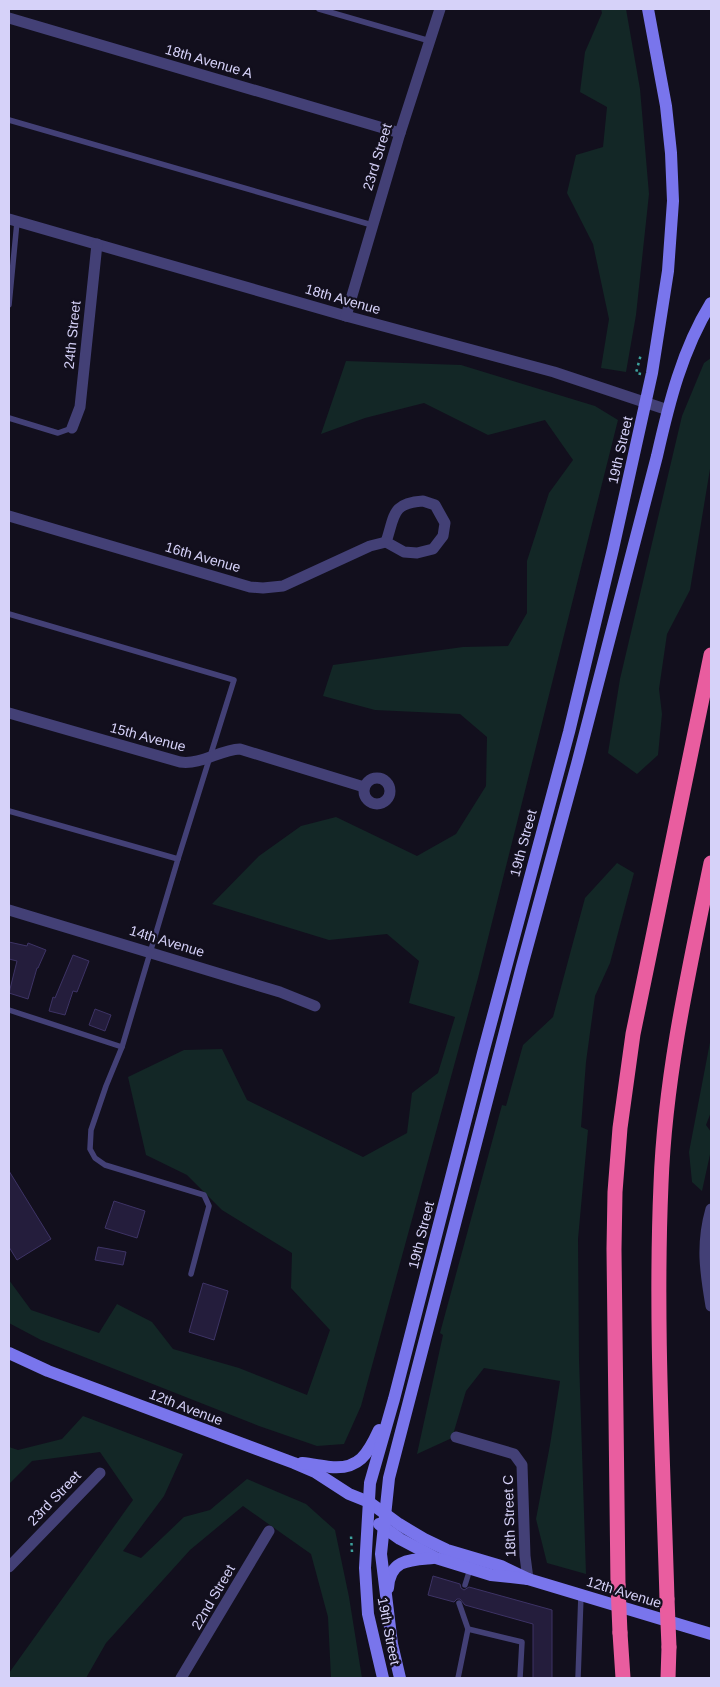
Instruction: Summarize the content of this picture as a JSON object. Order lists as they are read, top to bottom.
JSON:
{
  "streets": {
    "main road": ["19th Street", "12th Avenue"],
    "street": [
      "18th Avenue A",
      "23rd Street",
      "18th Avenue",
      "24th Street",
      "16th Avenue",
      "15th Avenue",
      "14th Avenue",
      "18th Street C",
      "22nd Street"
    ]
  },
  "crossings": [
    ["18th Avenue A", "23rd Street"],
    ["23rd Street", "18th Avenue"],
    ["18th Avenue", "24th Street"],
    ["18th Avenue", "19th Street"],
    ["19th Street", "12th Avenue"],
    ["12th Avenue", "18th Street C"]
  ]
}
